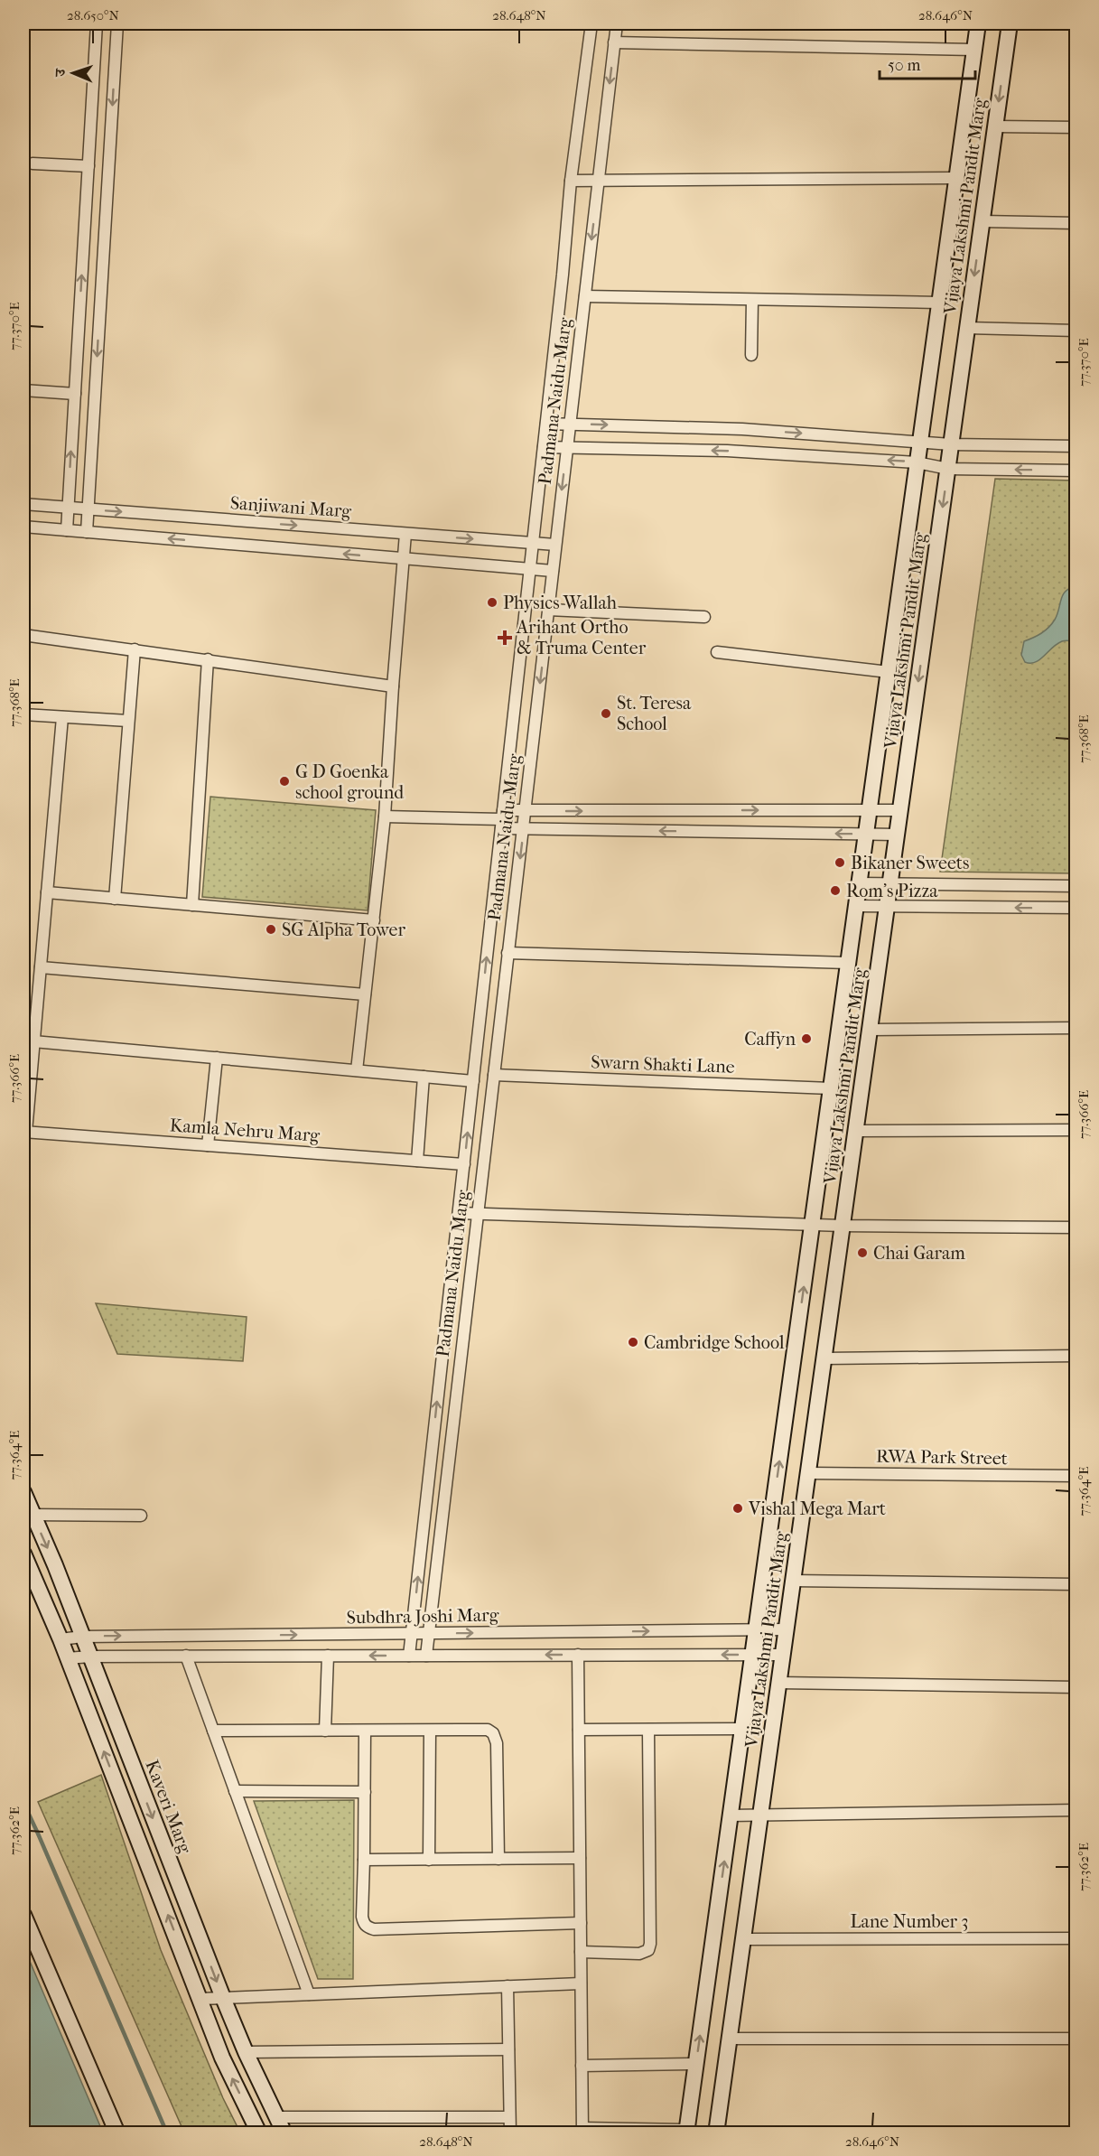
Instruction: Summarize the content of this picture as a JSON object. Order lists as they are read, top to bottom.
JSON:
{
  "streets": {
    "street": [
      "Vijaya Lakshmi Pandit Marg",
      "Padmana Naidu Marg",
      "Sanjiwani Marg",
      "Swarn Shakti Lane",
      "Kamla Nehru Marg",
      "RWA Park Street",
      "Subdhra Joshi Marg",
      "Kaveri Marg",
      "Lane Number 3"
    ]
  },
  "crossings": [
    ["Vijaya Lakshmi Pandit Marg", "Swarn Shakti Lane"],
    ["Vijaya Lakshmi Pandit Marg", "RWA Park Street"],
    ["Vijaya Lakshmi Pandit Marg", "Subdhra Joshi Marg"],
    ["Vijaya Lakshmi Pandit Marg", "Lane Number 3"],
    ["Padmana Naidu Marg", "Sanjiwani Marg"],
    ["Padmana Naidu Marg", "Swarn Shakti Lane"],
    ["Padmana Naidu Marg", "Kamla Nehru Marg"],
    ["Padmana Naidu Marg", "Subdhra Joshi Marg"],
    ["Subdhra Joshi Marg", "Kaveri Marg"]
  ],
  "places": {
    "other": [
      "Physics Wallah",
      "St. Teresa School",
      "G D Goenka school ground",
      "Bikaner Sweets",
      "Rom's Pizza",
      "SG Alpha Tower",
      "Caffyn",
      "Chai Garam",
      "Cambridge School",
      "Vishal Mega Mart"
    ],
    "health": ["Arihant Ortho & Truma Center"]
  },
  "scale_bar": "50 m",
  "north": "left",
  "coordinates": [
    "28.650°N",
    "28.648°N",
    "28.646°N",
    "77.370°E",
    "77.368°E",
    "77.366°E",
    "77.364°E",
    "77.362°E"
  ]
}
